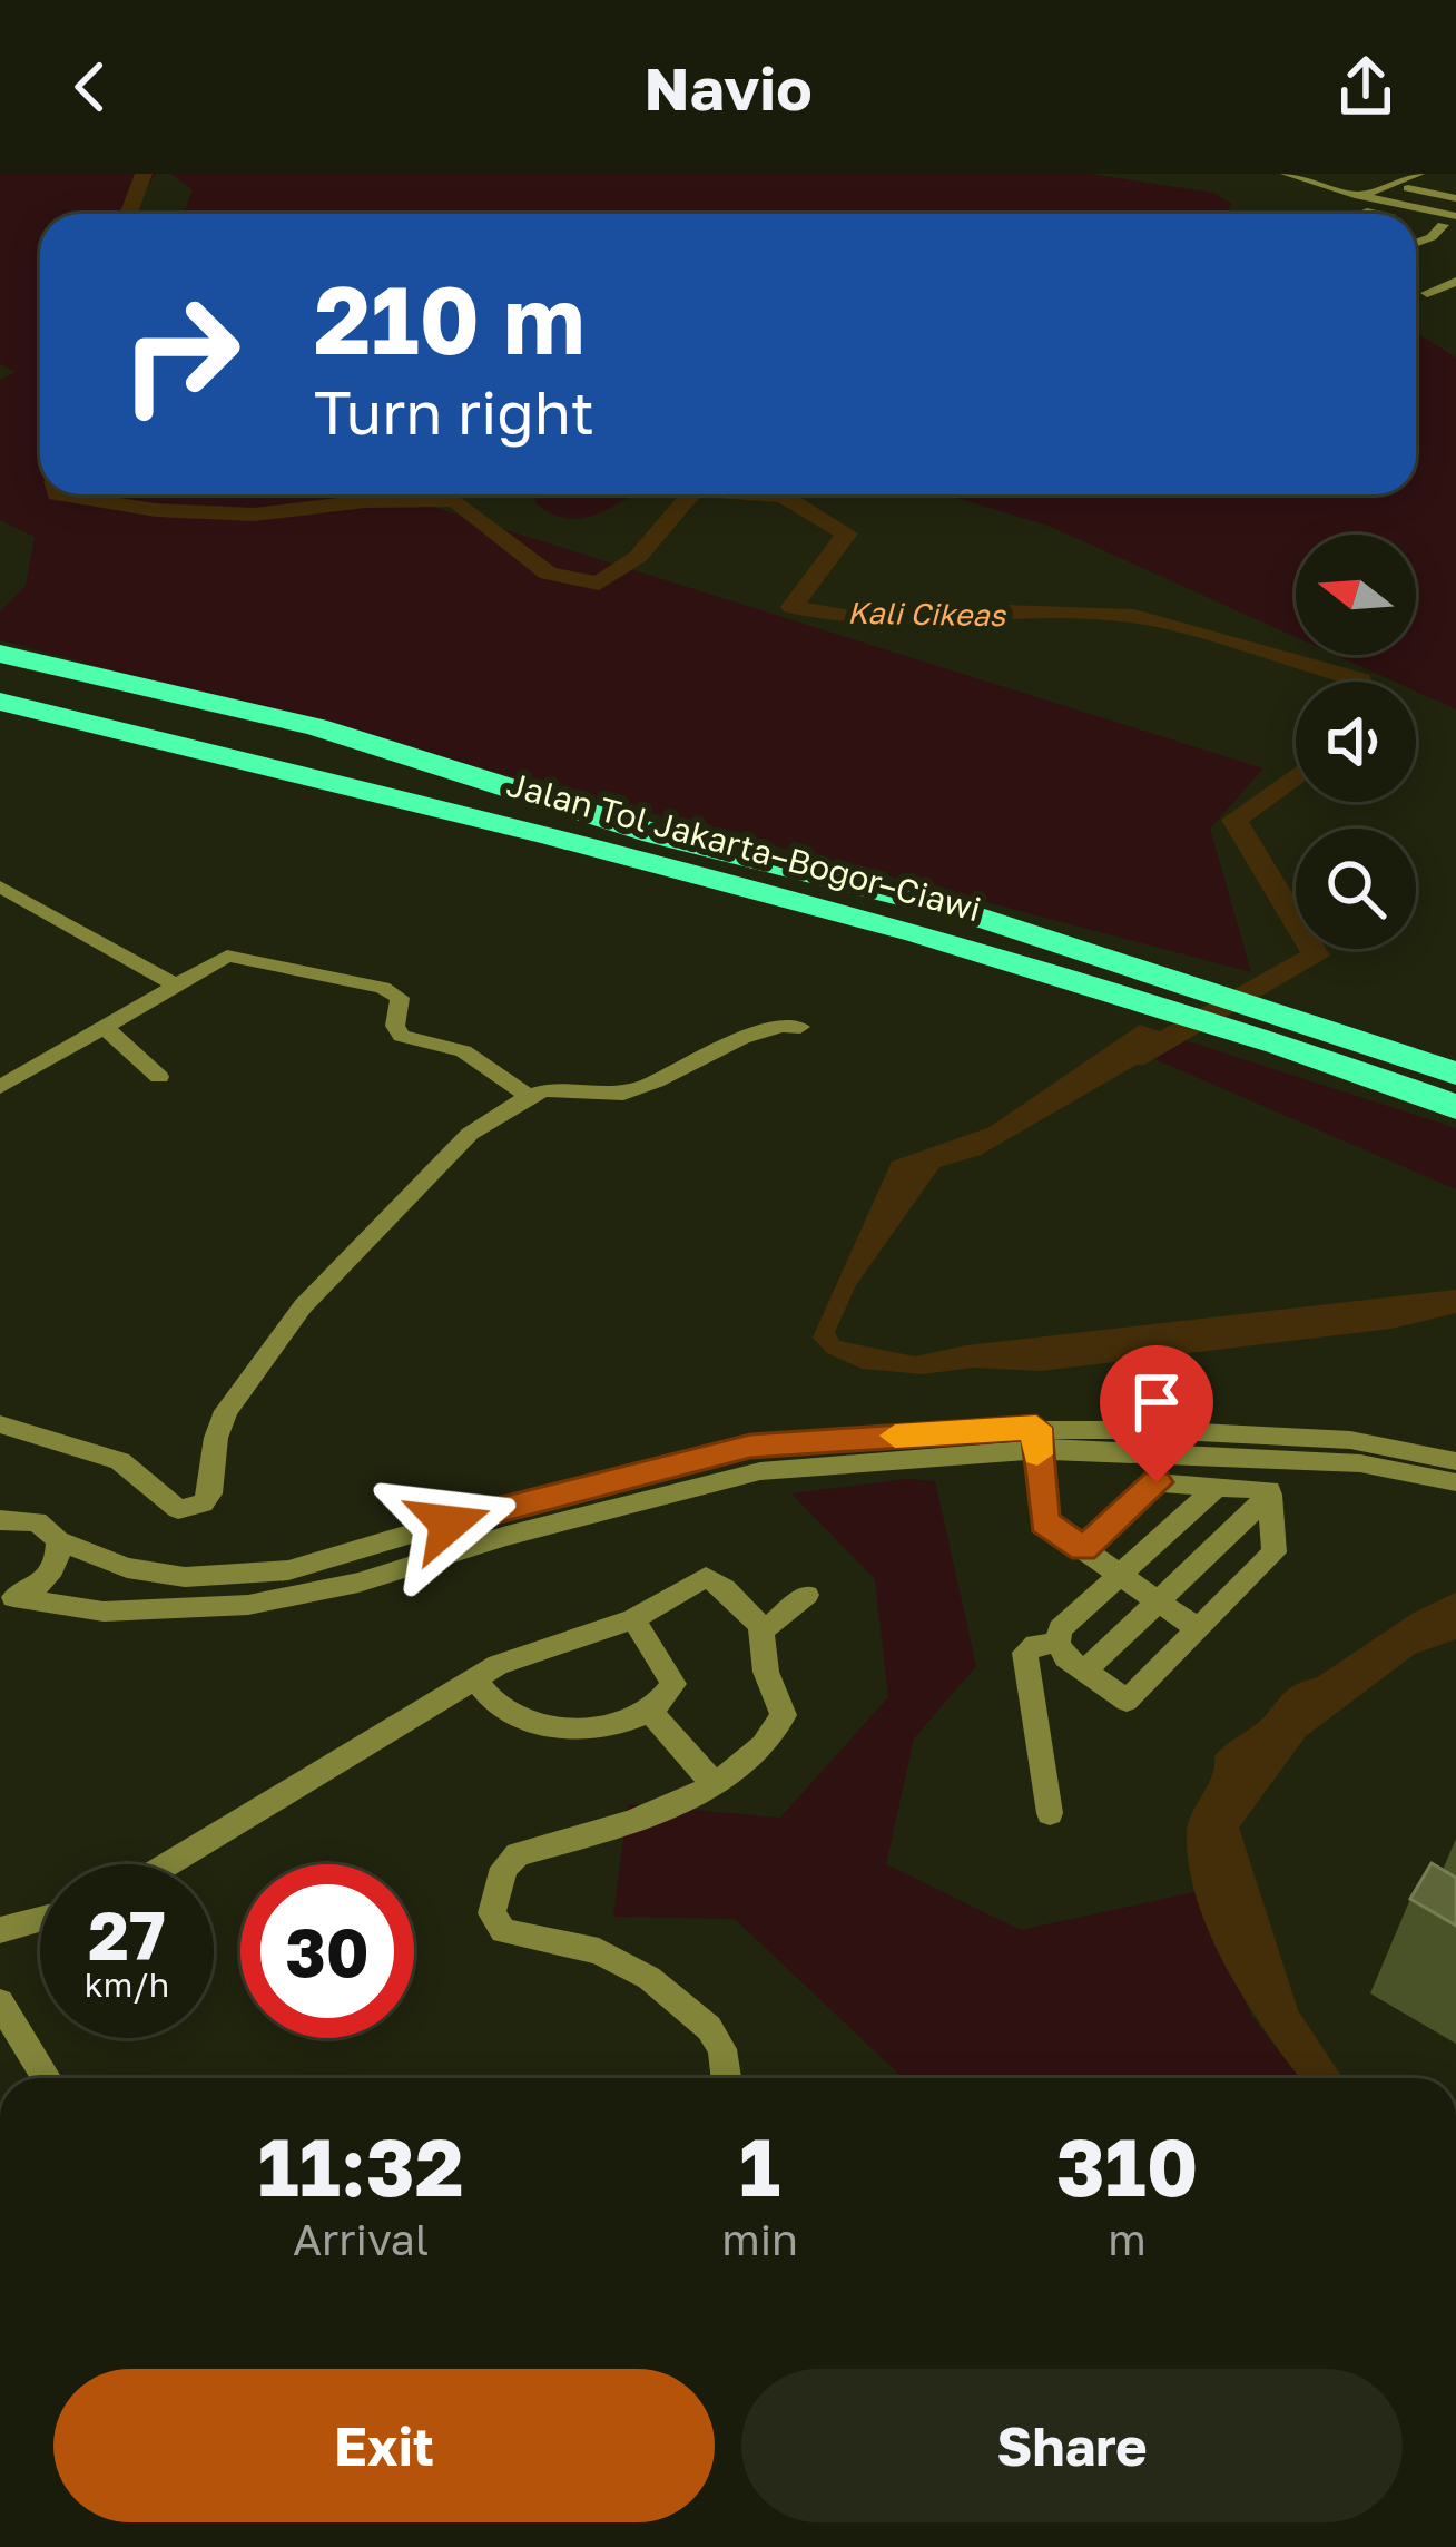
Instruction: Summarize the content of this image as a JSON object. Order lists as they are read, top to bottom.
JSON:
{
  "streets": {
    "highway": ["Jalan Tol Jakarta–Bogor–Ciawi"]
  },
  "water": ["Kali Cikeas"],
  "north": "left",
  "page": {
    "header": "Navio",
    "turn": ["210 m", "Turn right"],
    "speed": "27 km/h",
    "limit": "30",
    "eta": [
      "11:32",
      "Arrival",
      "1",
      "min",
      "310",
      "m"
    ],
    "buttons": ["Exit", "Share"]
  }
}
